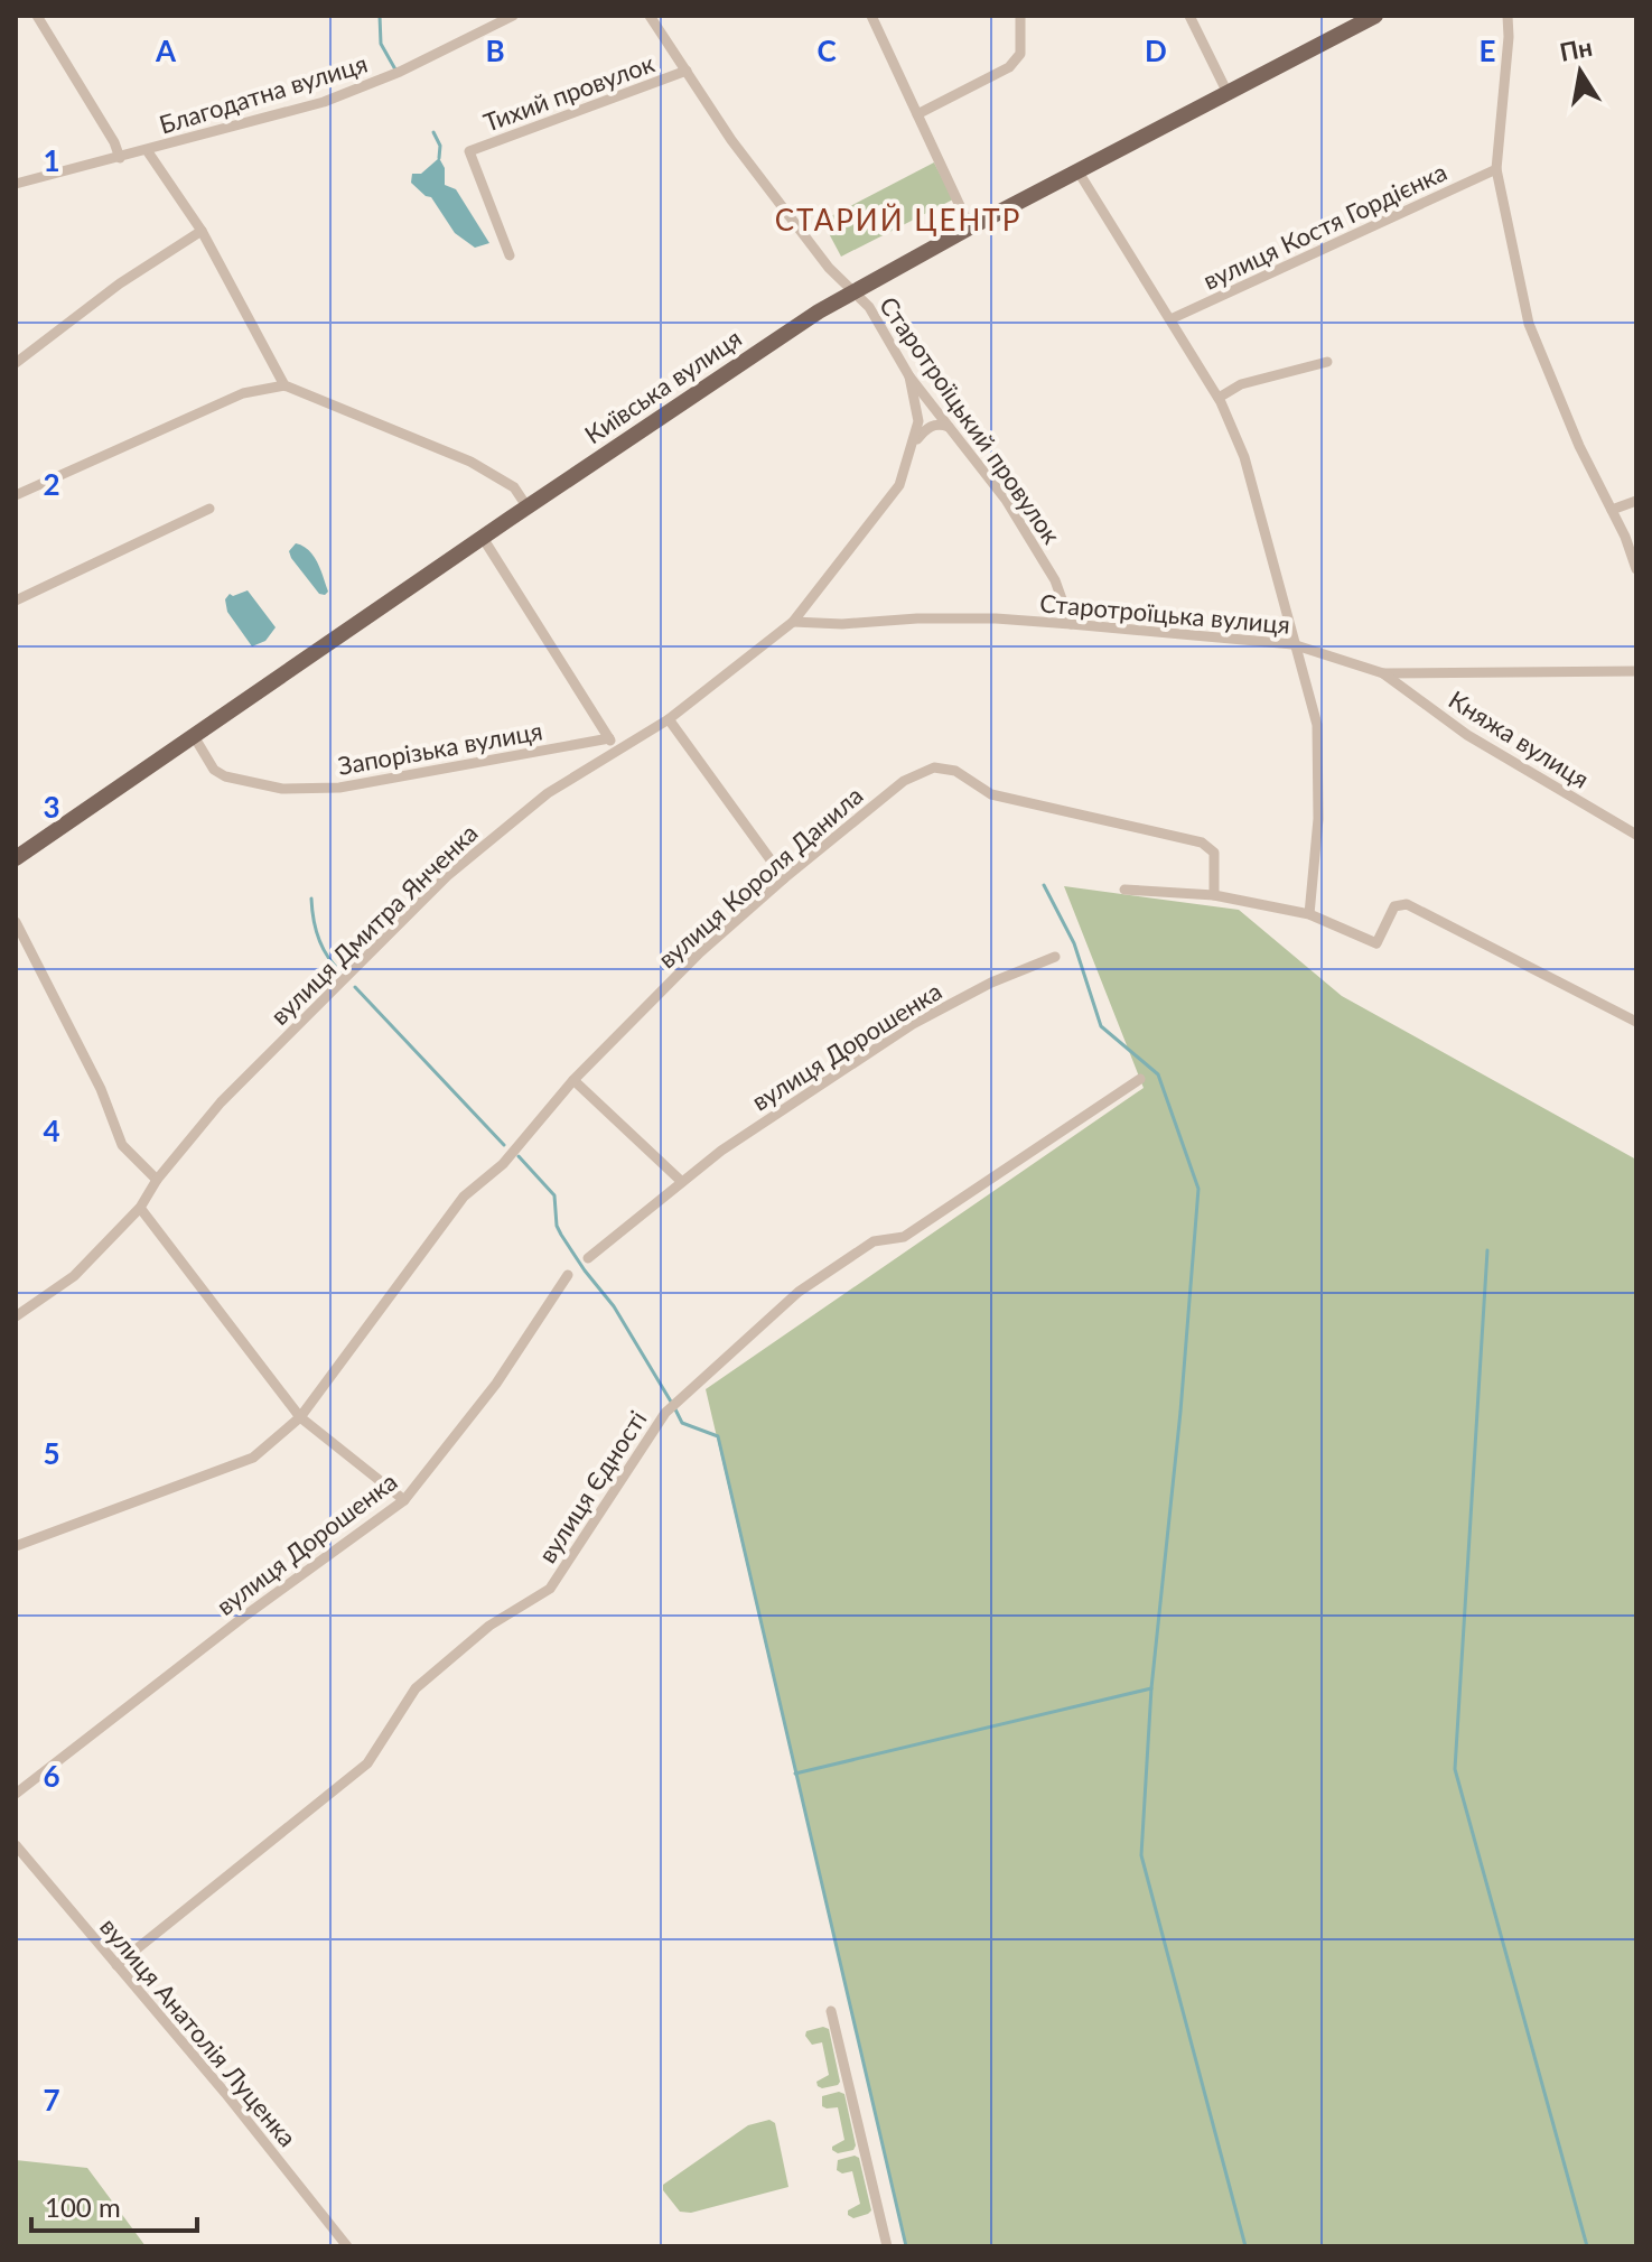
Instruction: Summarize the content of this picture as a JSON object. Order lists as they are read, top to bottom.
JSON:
{
  "streets": {
    "main road": ["Київська вулиця"],
    "street": [
      "Тихий провулок",
      "Благодатна вулиця",
      "вулиця Костя Гордієнка",
      "Старотроїцький провулок",
      "Старотроїцька вулиця",
      "Княжа вулиця",
      "Запорізька вулиця",
      "вулиця Короля Данила",
      "вулиця Дмитра Янченка",
      "вулиця Дорошенка",
      "вулиця Єдності",
      "вулиця Анатолія Луценка"
    ]
  },
  "crossings": [
    ["Тихий провулок", "Старотроїцький провулок"],
    ["Київська вулиця", "Старотроїцький провулок"],
    ["Київська вулиця", "Запорізька вулиця"],
    ["Старотроїцький провулок", "Старотроїцька вулиця"],
    ["Старотроїцький провулок", "вулиця Дмитра Янченка"],
    ["Старотроїцька вулиця", "Княжа вулиця"],
    ["Старотроїцька вулиця", "вулиця Дмитра Янченка"],
    ["вулиця Єдності", "вулиця Анатолія Луценка"]
  ],
  "districts": ["СТАРИЙ ЦЕНТР"],
  "scale_bar": "100 m",
  "north": "top",
  "grid": {
    "columns": [
      "A",
      "B",
      "C",
      "D",
      "E"
    ],
    "rows": [
      "1",
      "2",
      "3",
      "4",
      "5",
      "6",
      "7"
    ]
  }
}
